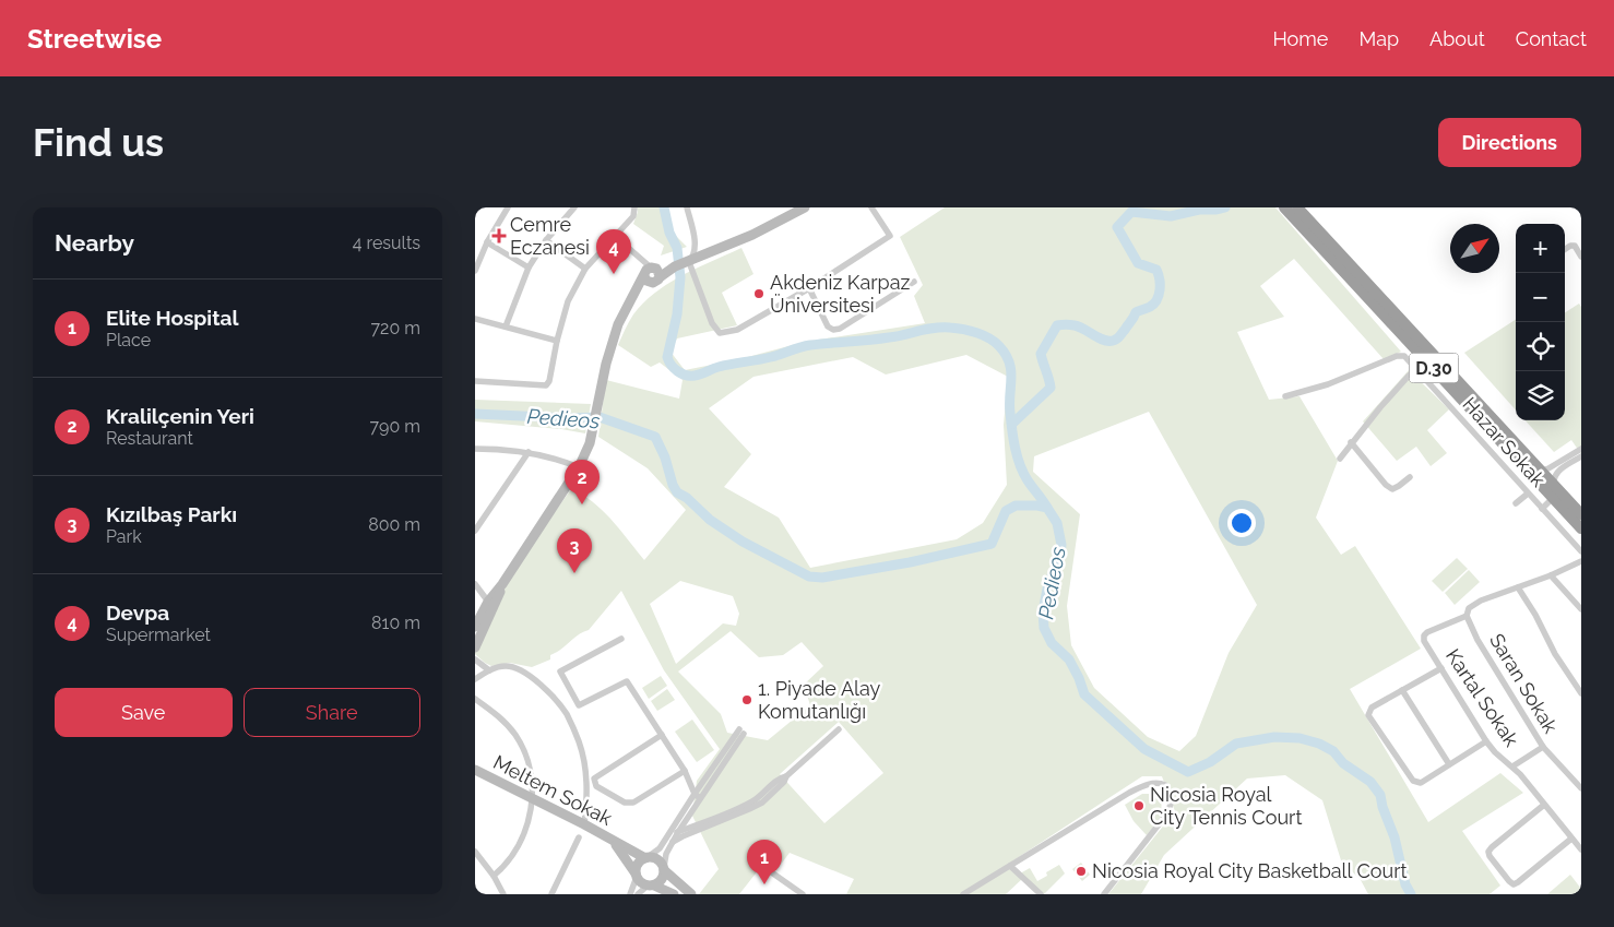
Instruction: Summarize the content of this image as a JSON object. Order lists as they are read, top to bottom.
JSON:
{
  "streets": {
    "highway": ["D.30"],
    "main road": ["Meltem Sokak"],
    "street": ["Hazar Sokak", "Saran Sokak", "Kartal Sokak"]
  },
  "crossings": [
    ["Saran Sokak", "Kartal Sokak"]
  ],
  "water": ["Pedieos"],
  "places": {
    "health": ["Cemre Eczanesi"],
    "other": [
      "Akdeniz Karpaz Üniversitesi",
      "1. Piyade Alay Komutanlığı",
      "Nicosia Royal City Tennis Court",
      "Nicosia Royal City Basketball Court"
    ]
  },
  "north": "top right",
  "page": {
    "header": "Streetwise",
    "nav": [
      "Home",
      "Map",
      "About",
      "Contact"
    ],
    "buttons": [
      "Directions",
      ["Save", "Share"]
    ],
    "title": "Find us",
    "heading": ["Nearby", "4 results"],
    "map_buttons": ["+", "−"],
    "pins": [
      "4",
      "2",
      "3",
      "1"
    ],
    "list": [
      {
        "mark": "1",
        "name": "Elite Hospital",
        "note": "Place",
        "value": "720 m"
      },
      {
        "mark": "2",
        "name": "Kralilçenin Yeri",
        "note": "Restaurant",
        "value": "790 m"
      },
      {
        "mark": "3",
        "name": "Kızılbaş Parkı",
        "note": "Park",
        "value": "800 m"
      },
      {
        "mark": "4",
        "name": "Devpa",
        "note": "Supermarket",
        "value": "810 m"
      }
    ]
  }
}
